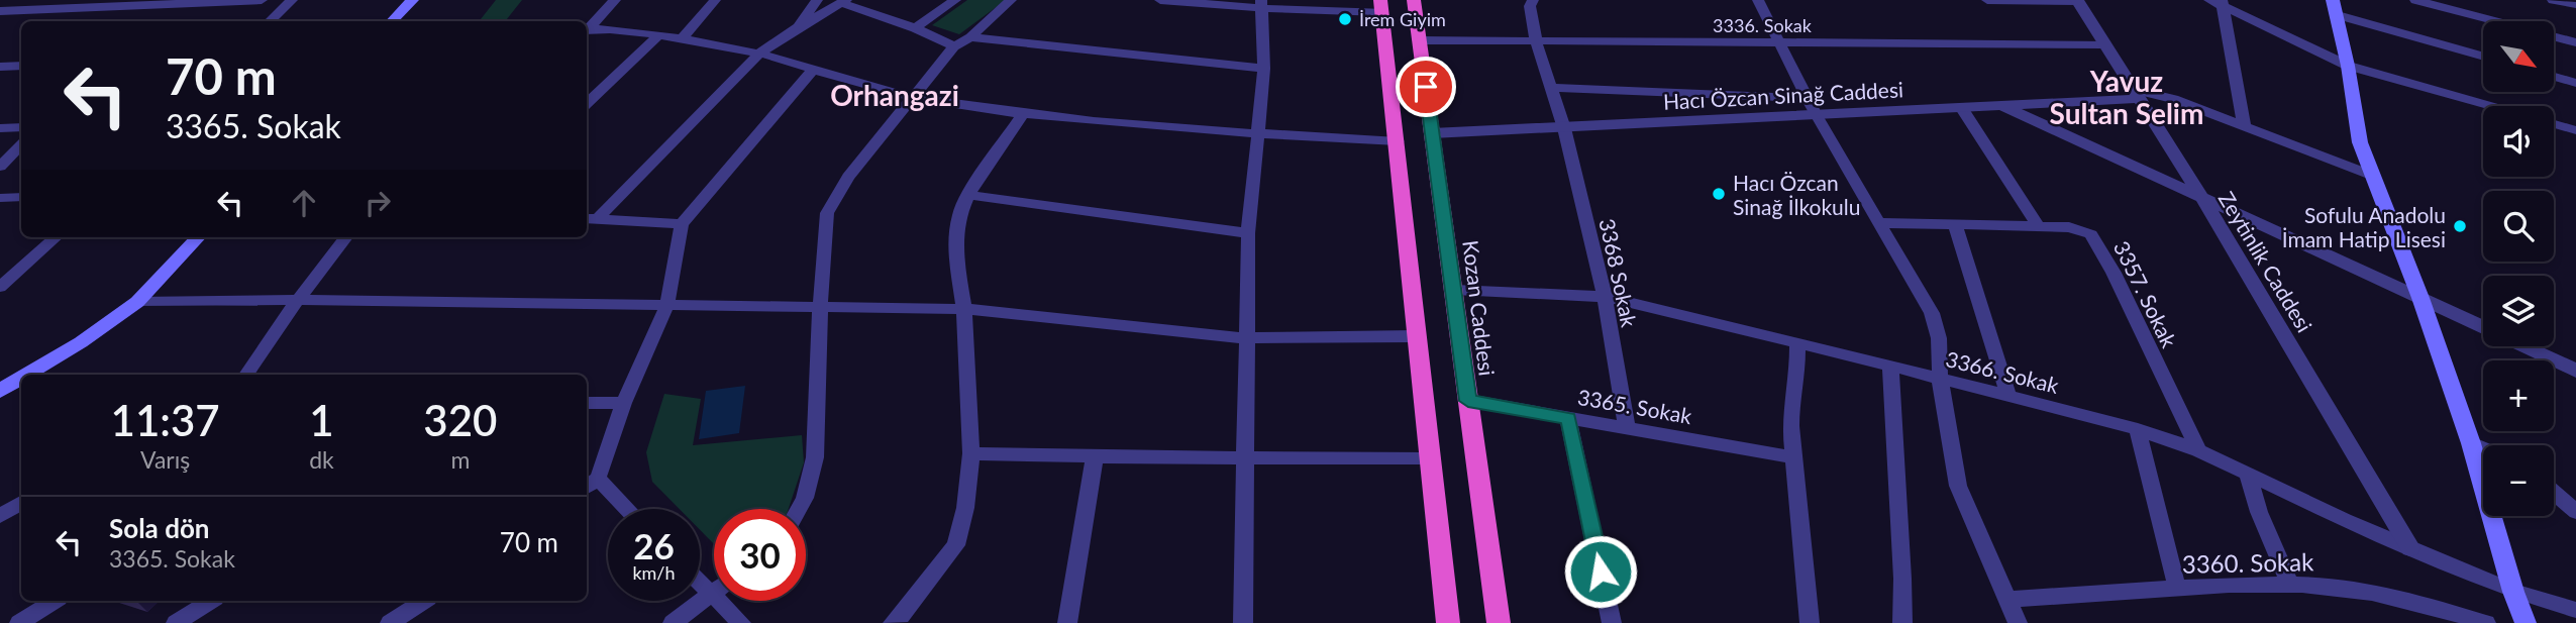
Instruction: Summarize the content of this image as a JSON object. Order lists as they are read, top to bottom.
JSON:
{
  "streets": {
    "highway": ["Kozan Caddesi"],
    "street": [
      "3336. Sokak",
      "Hacı Özcan Sinağ Caddesi",
      "Zeytinlik Caddesi",
      "3368 Sokak",
      "3357. Sokak",
      "3366. Sokak",
      "3365. Sokak",
      "3360. Sokak"
    ]
  },
  "crossings": [
    ["3336. Sokak", "Zeytinlik Caddesi"],
    ["3336. Sokak", "3368 Sokak"],
    ["3336. Sokak", "Kozan Caddesi"],
    ["Hacı Özcan Sinağ Caddesi", "Zeytinlik Caddesi"],
    ["Hacı Özcan Sinağ Caddesi", "3368 Sokak"],
    ["Hacı Özcan Sinağ Caddesi", "Kozan Caddesi"],
    ["Zeytinlik Caddesi", "3366. Sokak"],
    ["3368 Sokak", "3366. Sokak"],
    ["3368 Sokak", "3365. Sokak"],
    ["3357. Sokak", "3366. Sokak"],
    ["Kozan Caddesi", "3366. Sokak"],
    ["Kozan Caddesi", "3365. Sokak"]
  ],
  "districts": ["Yavuz Sultan Selim", "Orhangazi"],
  "places": ["İrem Giyim", "Hacı Özcan Sinağ İlkokulu", "Sofulu Anadolu İmam Hatip Lisesi"],
  "north": "bottom right",
  "page": {
    "map_buttons": ["+", "−"],
    "turn": ["70 m", "3365. Sokak"],
    "eta": [
      "11:37",
      "Varış",
      "1",
      "dk",
      "320",
      "m"
    ],
    "list": [
      {
        "name": "Sola dön",
        "note": "3365. Sokak",
        "value": "70 m"
      }
    ],
    "speed": "26 km/h",
    "limit": "30"
  }
}
